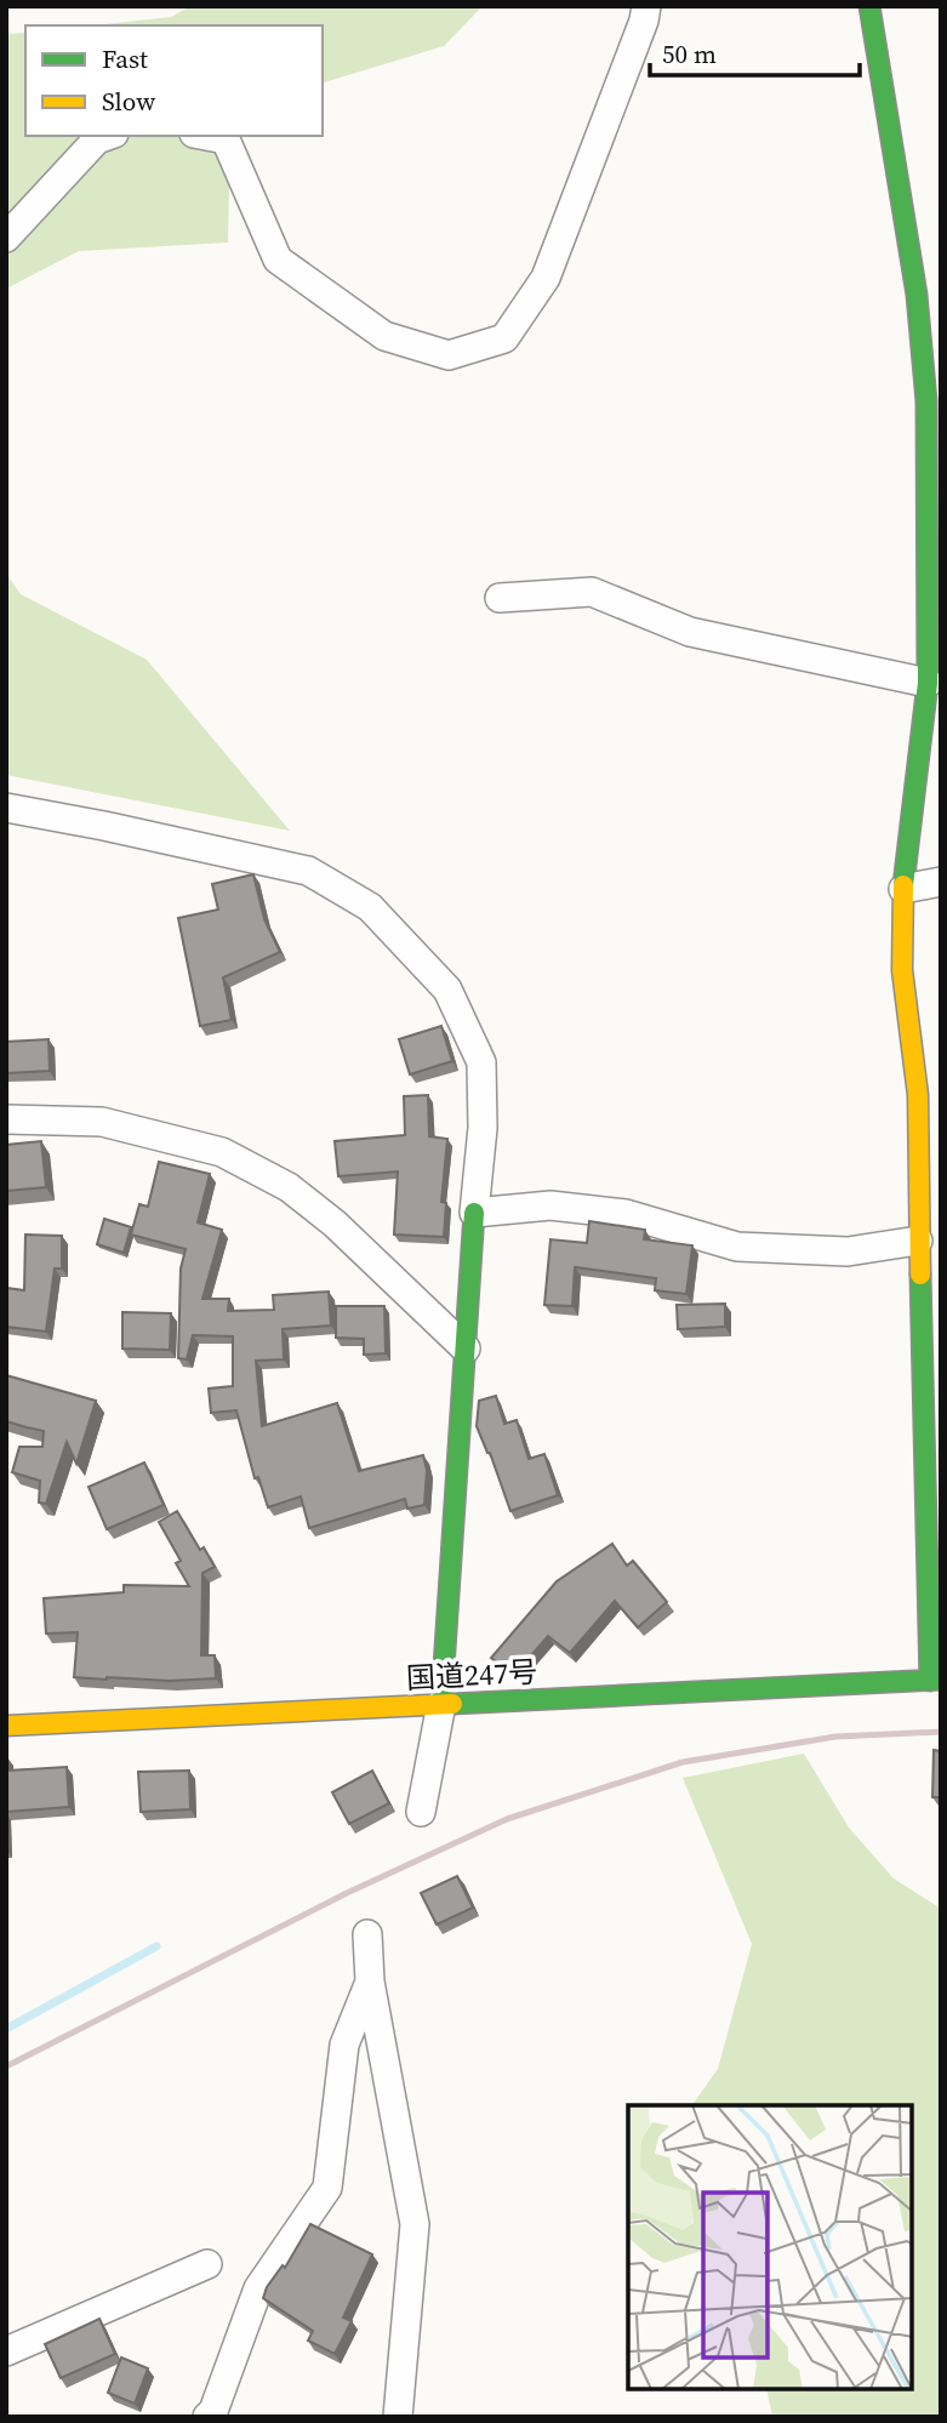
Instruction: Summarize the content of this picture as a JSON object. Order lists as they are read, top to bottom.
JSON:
{
  "streets": {
    "main road": ["国道247号"]
  },
  "legend": ["Fast", "Slow"],
  "scale_bar": "50 m"
}
